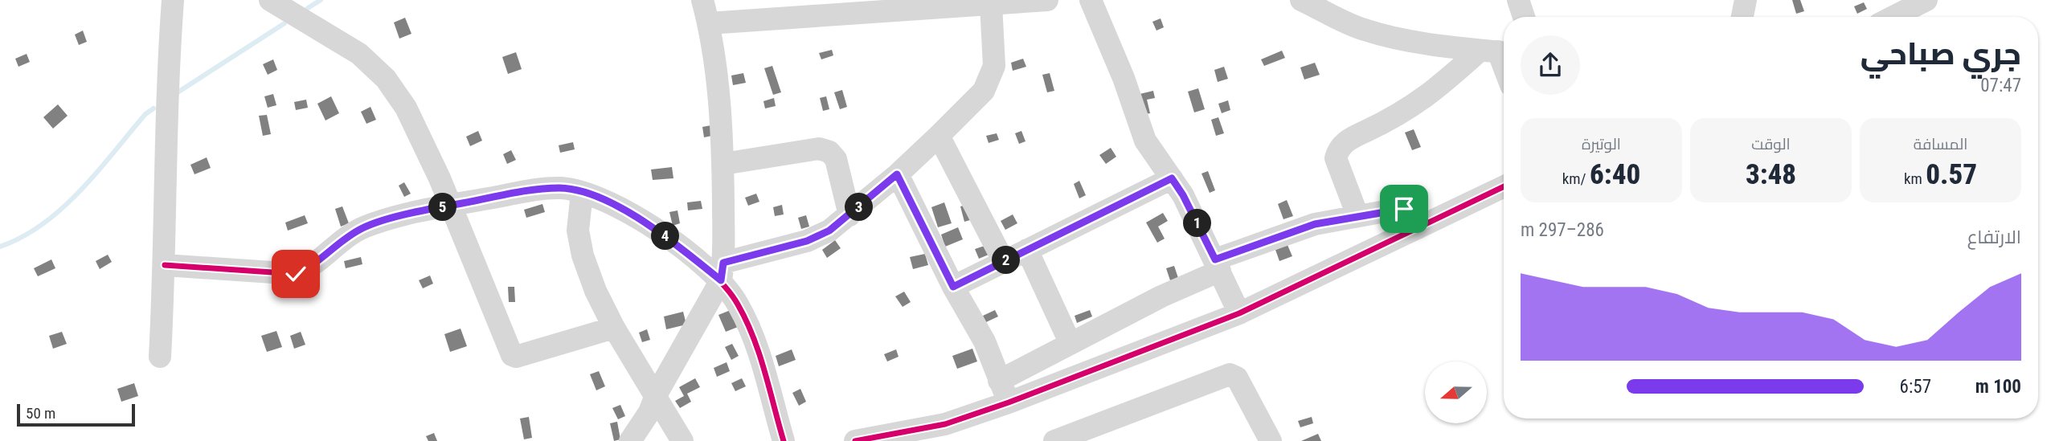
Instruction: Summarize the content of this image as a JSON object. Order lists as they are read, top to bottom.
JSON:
{
  "scale_bar": "50 m",
  "north": "left",
  "page": {
    "heading": ["جري صباحي", "07:47"],
    "stats": [
      ["المسافة", "0.57 km"],
      ["الوقت", "3:48"],
      ["الوتيرة", "6:40 /km"]
    ],
    "pins": [
      "3",
      "5",
      "1",
      "4",
      "2"
    ],
    "chart": ["الارتفاع", "286–297 m"],
    "list": [
      {
        "name": "100 m",
        "note": "6:57"
      }
    ],
    "scale": "50 m"
  }
}
